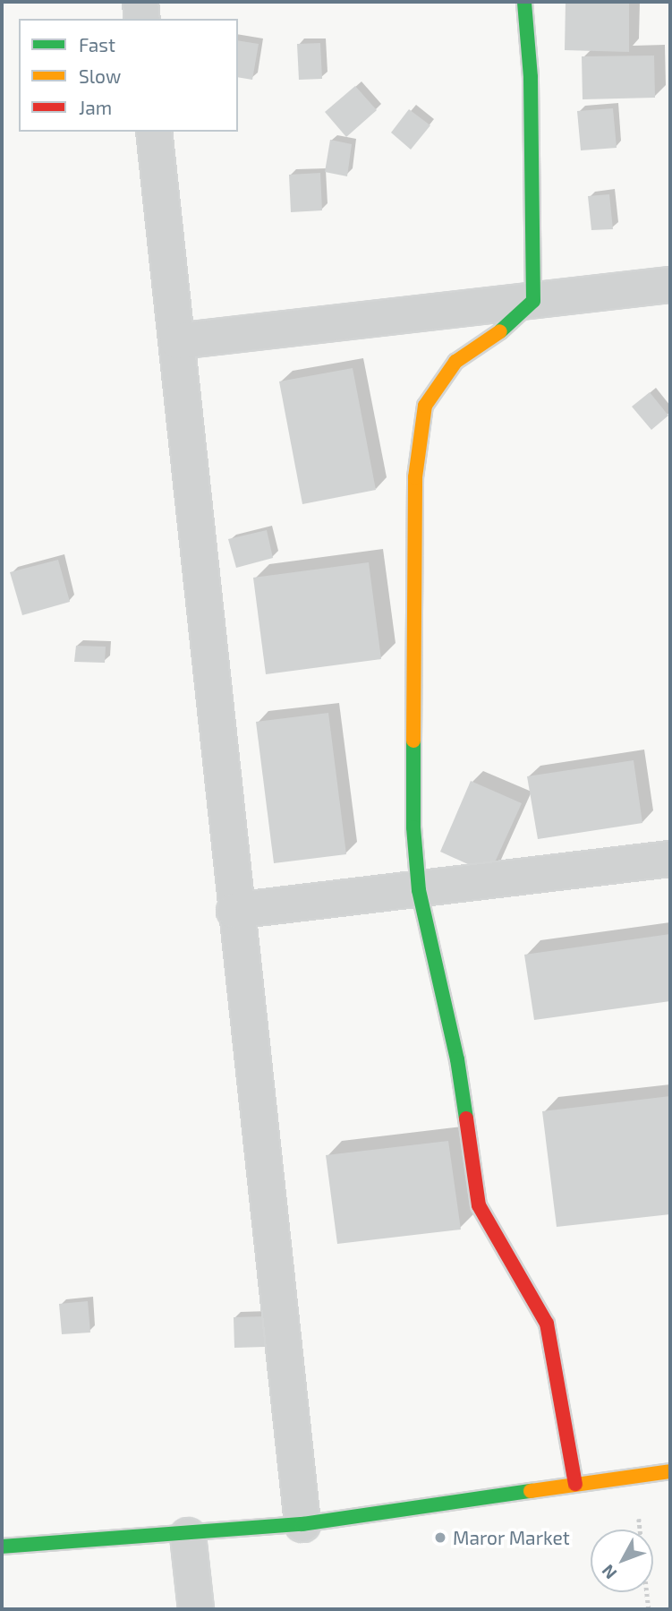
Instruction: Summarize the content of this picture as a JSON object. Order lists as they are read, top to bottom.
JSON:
{
  "places": ["Maror Market"],
  "legend": ["Fast", "Slow", "Jam"],
  "north": "bottom left"
}
